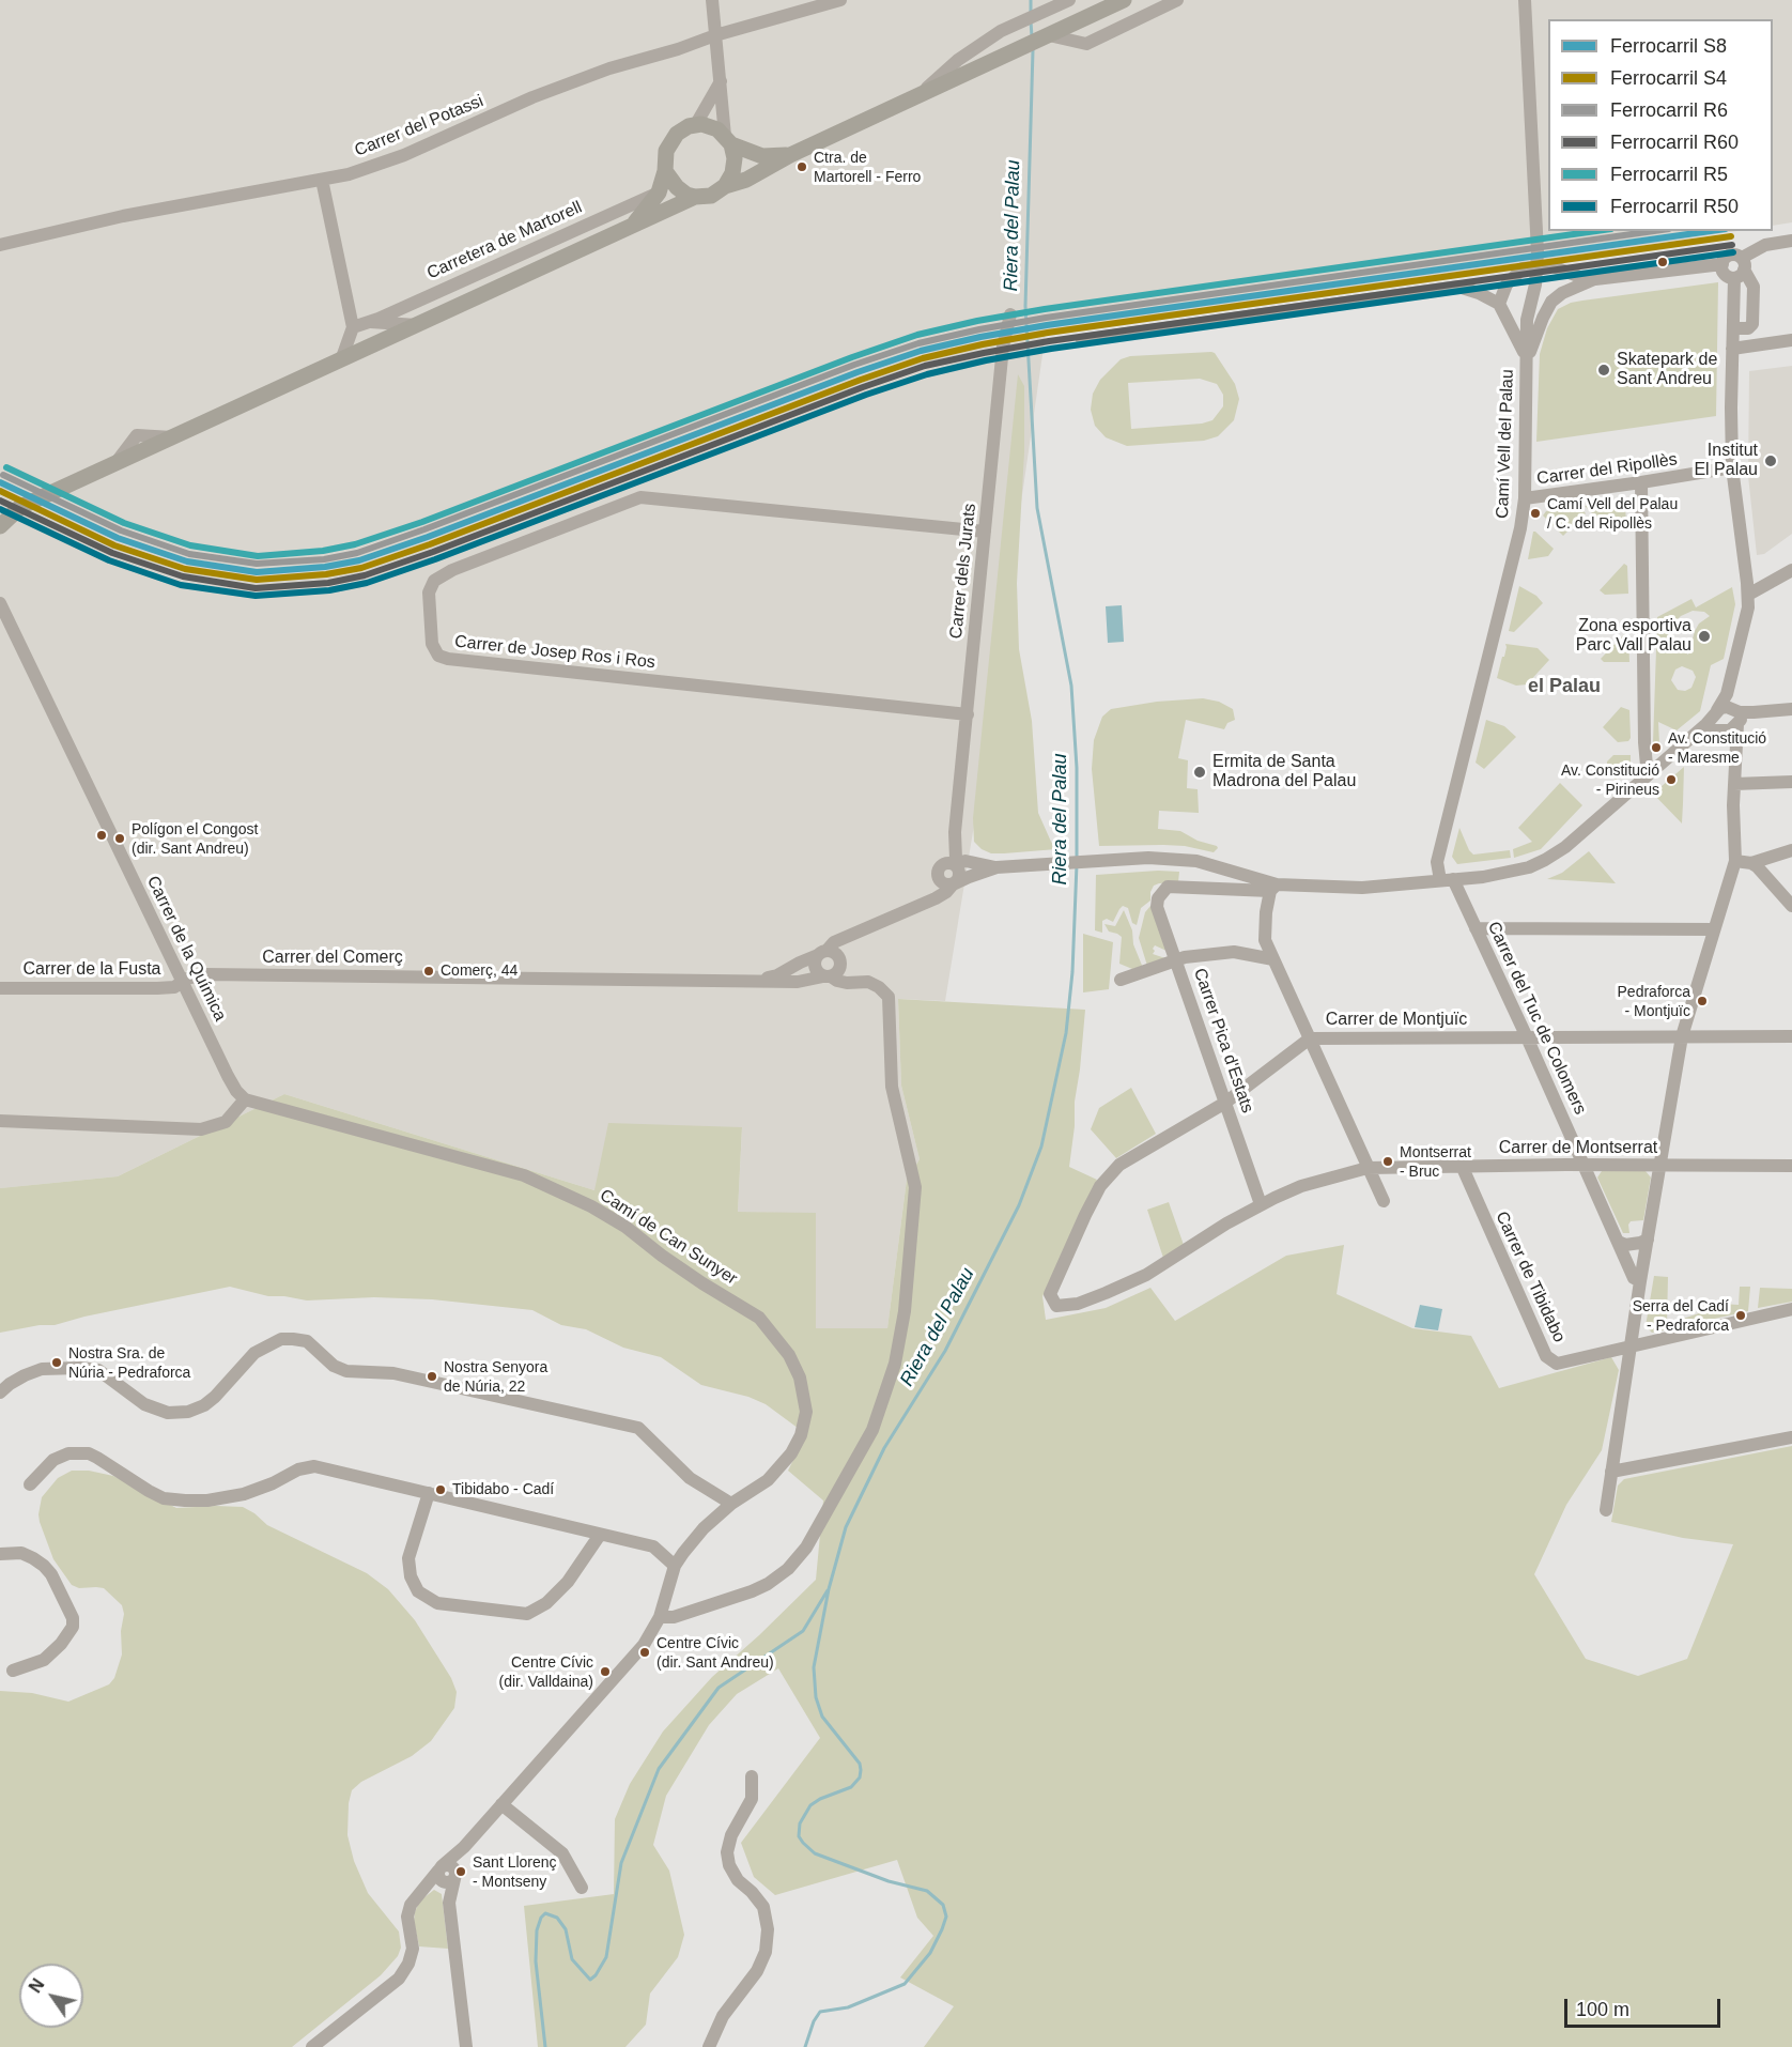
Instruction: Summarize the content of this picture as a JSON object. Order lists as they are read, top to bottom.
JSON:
{
  "streets": {
    "main road": ["Carretera de Martorell"],
    "street": [
      "Carrer del Potassi",
      "Camí Vell del Palau",
      "Carrer del Ripollès",
      "Carrer dels Jurats",
      "Carrer de Josep Ros i Ros",
      "Carrer de la Química",
      "Carrer del Comerç",
      "Carrer de la Fusta",
      "Carrer del Tuc de Colomers",
      "Carrer de Montjuïc",
      "Carrer Pica d'Estats",
      "Carrer de Montserrat",
      "Camí de Can Sunyer",
      "Carrer de Tibidabo"
    ]
  },
  "crossings": [
    ["Camí Vell del Palau", "Carrer del Ripollès"],
    ["Camí Vell del Palau", "Carrer del Tuc de Colomers"],
    ["Carrer dels Jurats", "Carrer de Josep Ros i Ros"],
    ["Carrer de la Química", "Carrer del Comerç"],
    ["Carrer de la Química", "Carrer de la Fusta"],
    ["Carrer de la Química", "Camí de Can Sunyer"],
    ["Carrer del Comerç", "Carrer de la Fusta"],
    ["Carrer del Tuc de Colomers", "Carrer de Montjuïc"],
    ["Carrer del Tuc de Colomers", "Carrer de Montserrat"],
    ["Carrer de Montjuïc", "Carrer Pica d'Estats"],
    ["Carrer de Montjuïc", "Carrer de Montserrat"],
    ["Carrer Pica d'Estats", "Carrer de Montserrat"],
    ["Carrer de Montserrat", "Carrer de Tibidabo"]
  ],
  "districts": ["el Palau"],
  "water": ["Riera del Palau"],
  "places": [
    "Ctra. de Martorell - Ferro",
    "Skatepark de Sant Andreu",
    "Institut El Palau",
    "Camí Vell del Palau / C. del Ripollès",
    "Zona esportiva Parc Vall Palau",
    "Av. Constitució - Maresme",
    "Ermita de Santa Madrona del Palau",
    "Av. Constitució - Pirineus",
    "Polígon el Congost (dir. Sant Andreu)",
    "Comerç, 44",
    "Pedraforca - Montjuïc",
    "Montserrat - Bruc",
    "Serra del Cadí - Pedraforca",
    "Nostra Sra. de Núria - Pedraforca",
    "Nostra Senyora de Núria, 22",
    "Tibidabo - Cadí",
    "Centre Cívic (dir. Sant Andreu)",
    "Centre Cívic (dir. Valldaina)",
    "Sant Llorenç - Montseny"
  ],
  "lines": [
    "rail line S8",
    "rail line R6",
    "rail line R5",
    "rail line S4",
    "rail line R60",
    "rail line R50"
  ],
  "legend": [
    "Ferrocarril S8",
    "Ferrocarril S4",
    "Ferrocarril R6",
    "Ferrocarril R60",
    "Ferrocarril R5",
    "Ferrocarril R50"
  ],
  "scale_bar": "100 m",
  "north": "top left"
}
